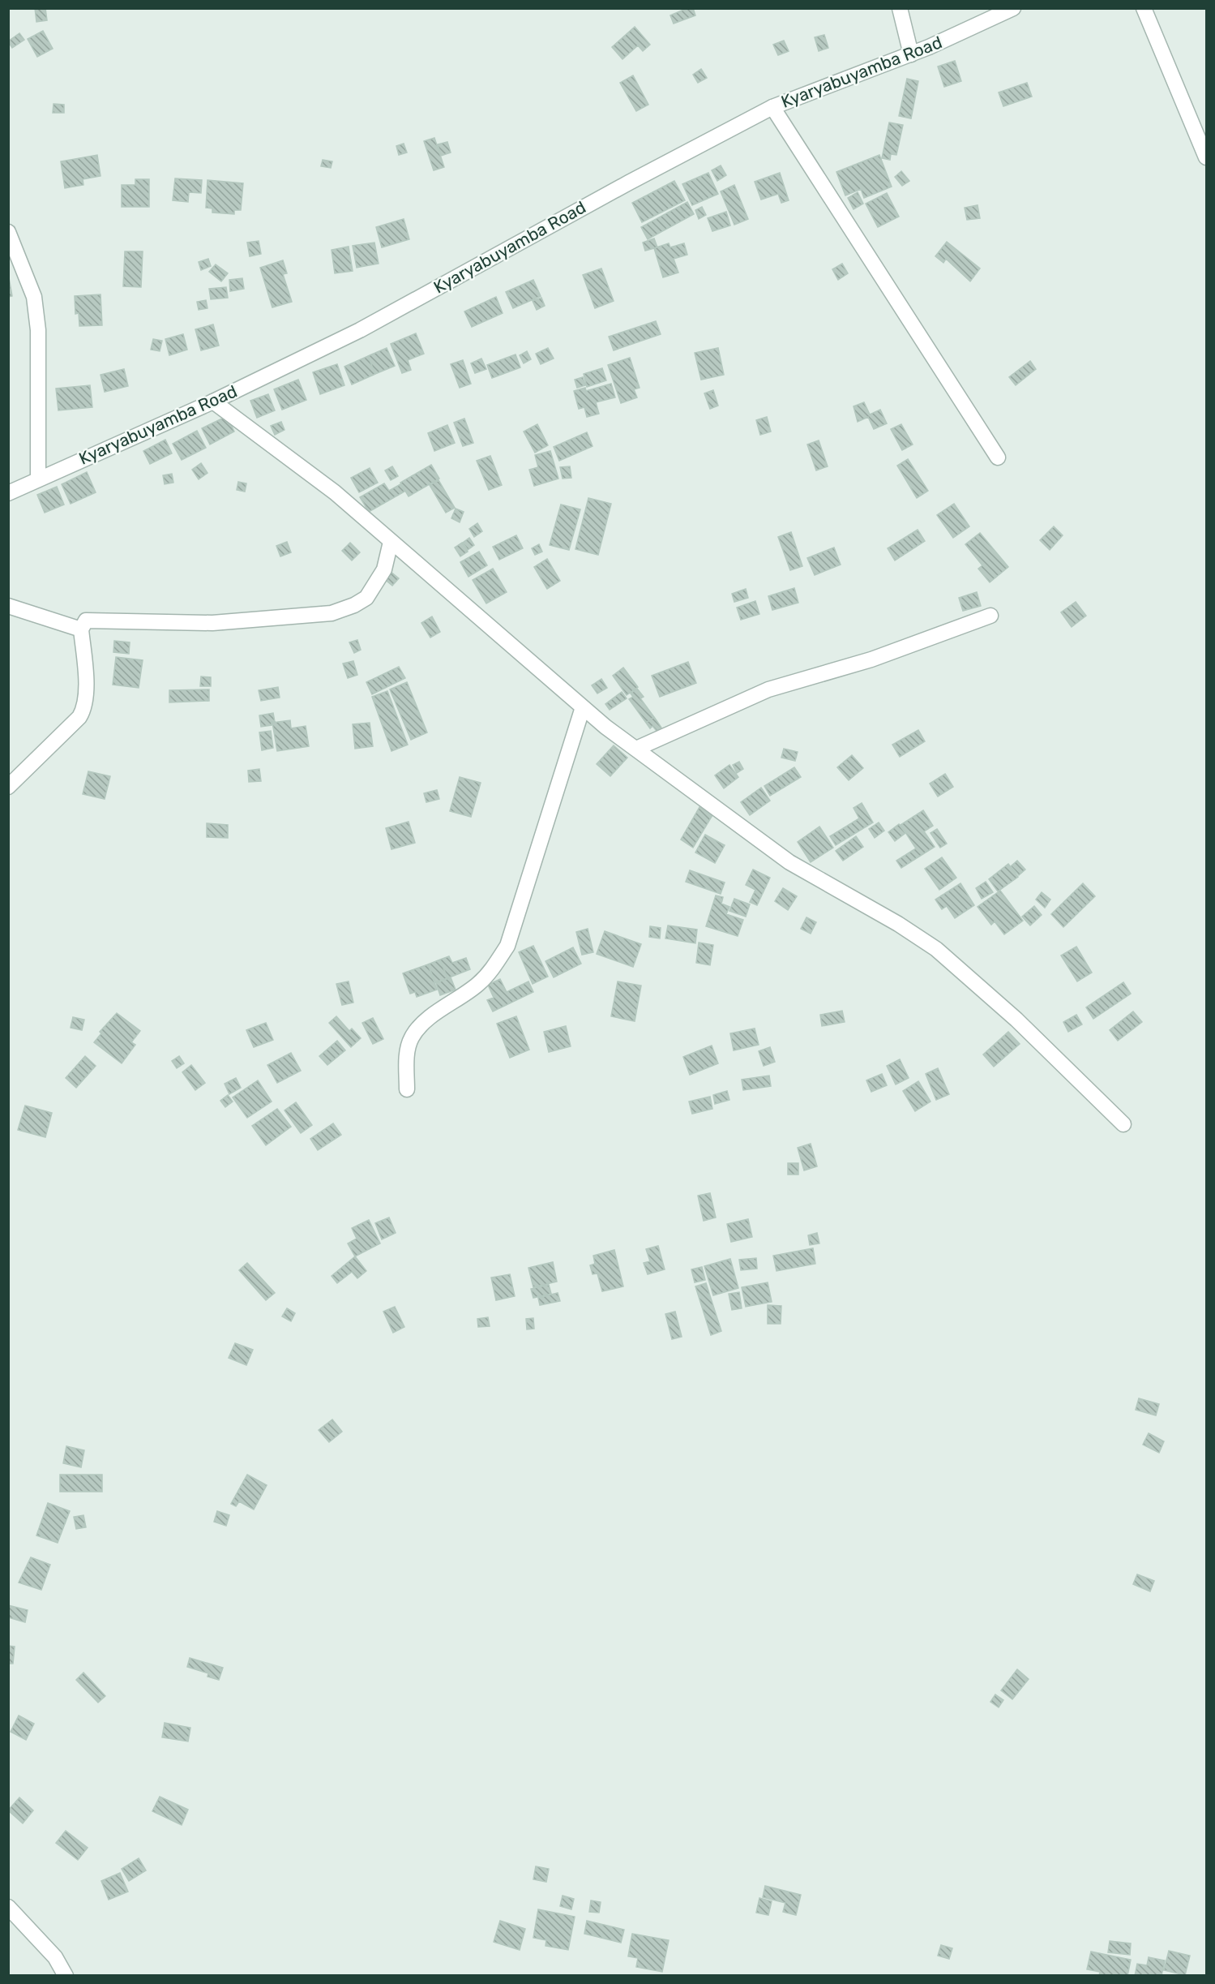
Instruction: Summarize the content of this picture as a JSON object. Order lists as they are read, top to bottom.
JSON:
{
  "streets": {
    "street": ["Kyaryabuyamba Road"]
  }
}
